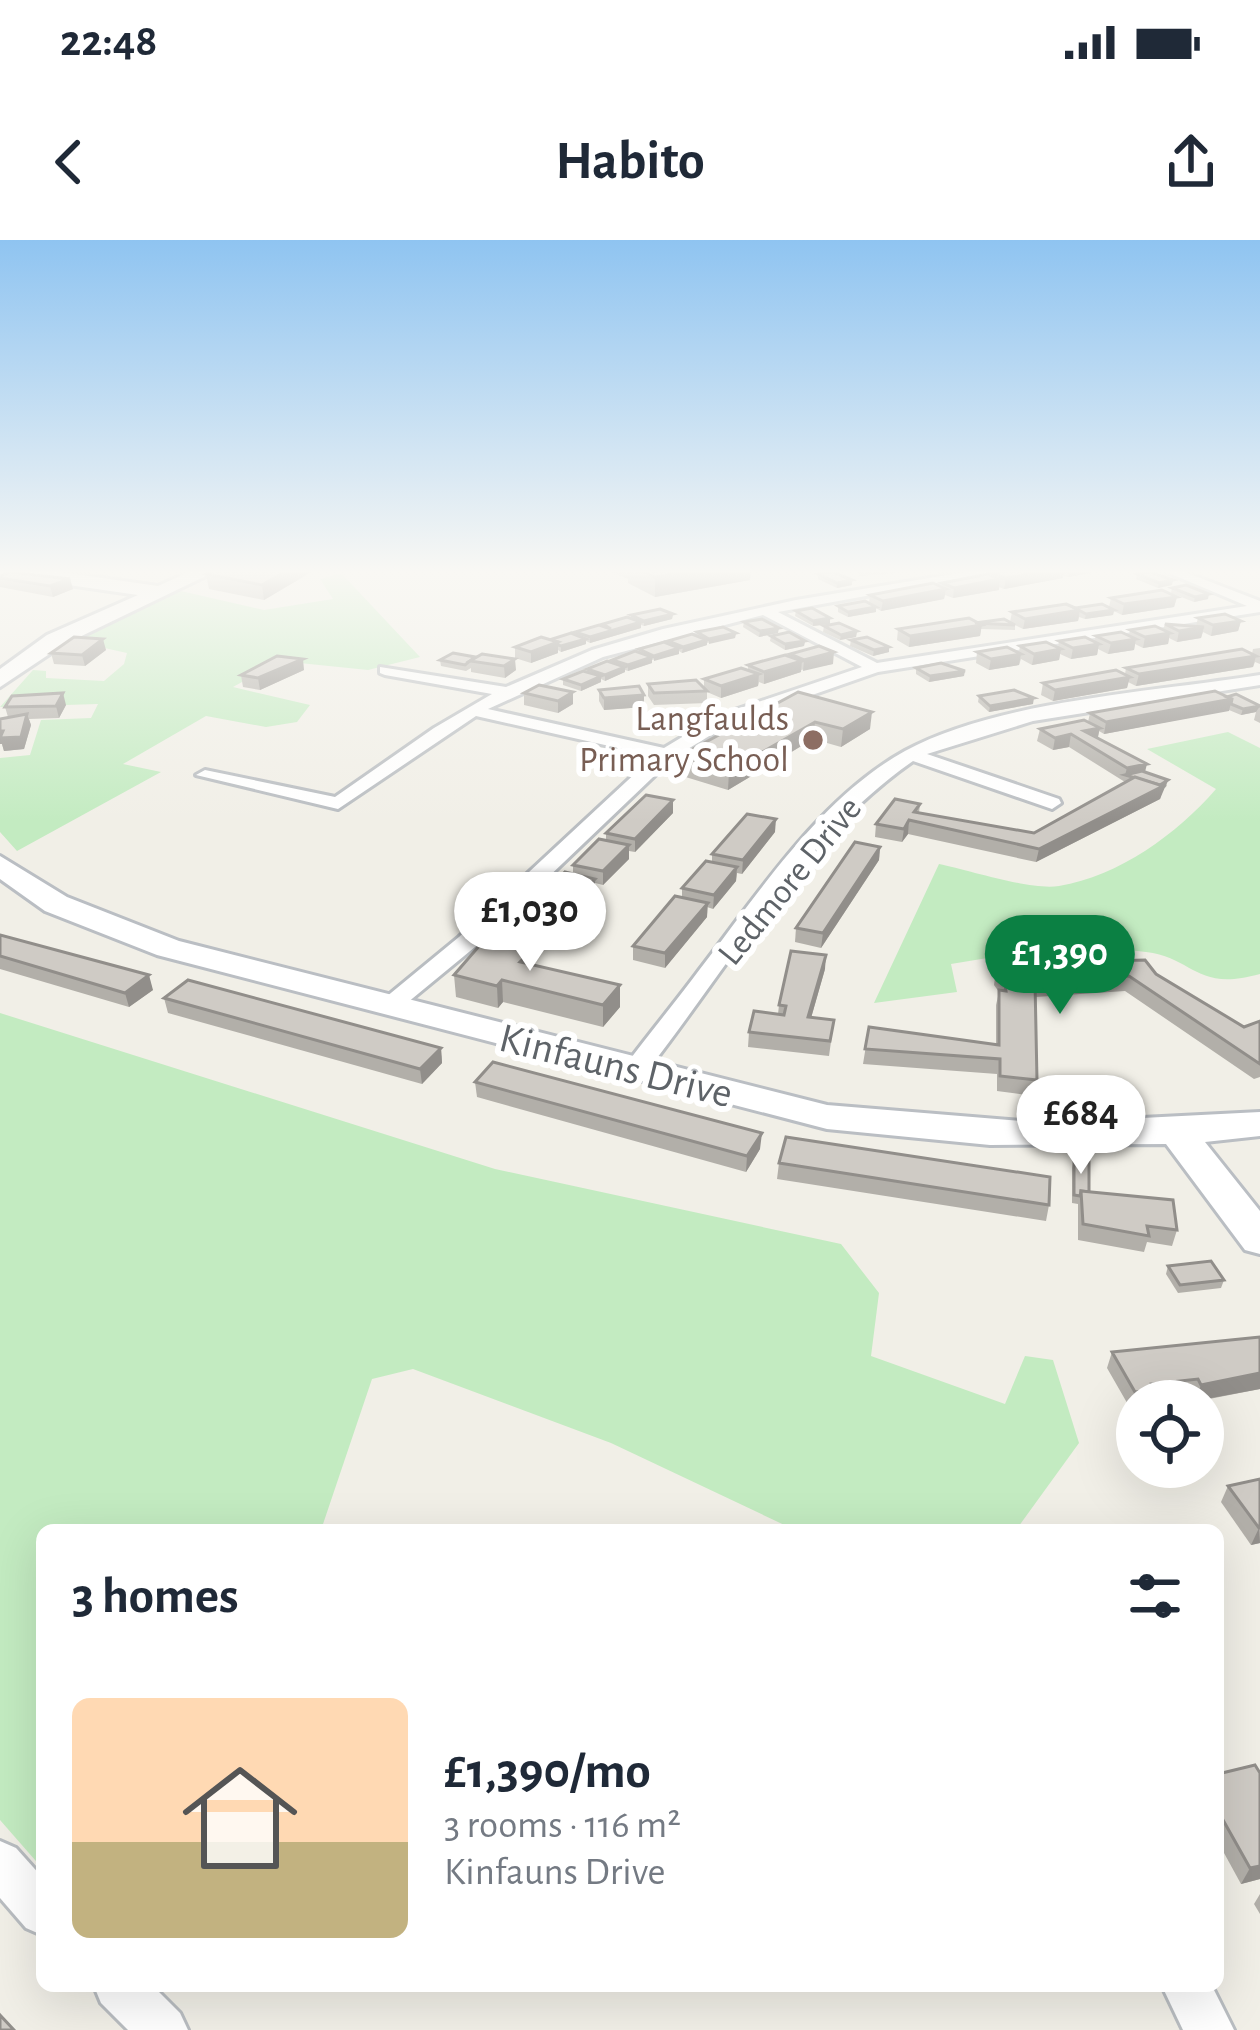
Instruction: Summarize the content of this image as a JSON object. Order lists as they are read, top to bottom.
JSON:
{
  "streets": {
    "street": ["Ledmore Drive", "Kinfauns Drive"]
  },
  "crossings": [
    ["Ledmore Drive", "Kinfauns Drive"]
  ],
  "places": ["Langfaulds Primary School"],
  "page": {
    "status": "22:48",
    "header": "Habito",
    "price": ["£1,030", "£1,390", "£684"],
    "heading": "3 homes",
    "list": [
      {
        "name": "£1,390/mo",
        "note": "3 rooms · 116 m² · Kinfauns Drive"
      }
    ]
  }
}
